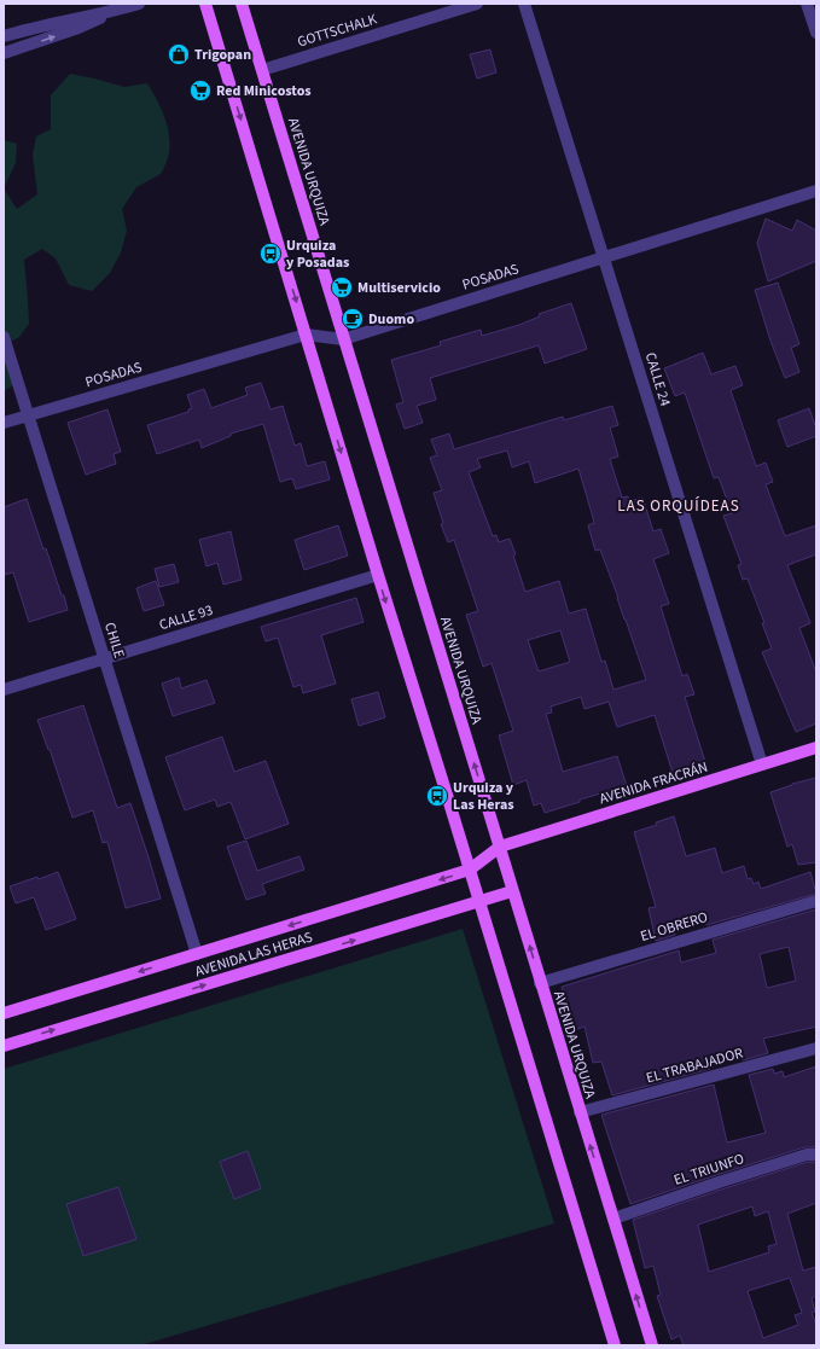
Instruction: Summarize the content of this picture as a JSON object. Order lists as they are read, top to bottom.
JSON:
{
  "streets": {
    "main road": ["AVENIDA URQUIZA", "AVENIDA FRACRÁN", "AVENIDA LAS HERAS"],
    "street": [
      "GOTTSCHALK",
      "POSADAS",
      "CALLE 24",
      "CALLE 93",
      "CHILE",
      "EL OBRERO",
      "EL TRABAJADOR",
      "EL TRIUNFO"
    ]
  },
  "crossings": [
    ["GOTTSCHALK", "AVENIDA URQUIZA"],
    ["AVENIDA URQUIZA", "POSADAS"],
    ["AVENIDA URQUIZA", "AVENIDA FRACRÁN"],
    ["AVENIDA URQUIZA", "EL OBRERO"],
    ["AVENIDA URQUIZA", "AVENIDA LAS HERAS"],
    ["AVENIDA URQUIZA", "EL TRABAJADOR"],
    ["AVENIDA URQUIZA", "EL TRIUNFO"],
    ["POSADAS", "CALLE 24"],
    ["POSADAS", "CHILE"],
    ["CALLE 24", "AVENIDA FRACRÁN"],
    ["CALLE 93", "CHILE"],
    ["CHILE", "AVENIDA LAS HERAS"],
    ["AVENIDA FRACRÁN", "AVENIDA LAS HERAS"]
  ],
  "districts": ["LAS ORQUÍDEAS"],
  "places": {
    "shop": ["Trigopan"],
    "supermarket": ["Red Minicostos", "Multiservicio"],
    "bus stop": ["Urquiza y Posadas", "Urquiza y Las Heras"],
    "cafe": ["Duomo"]
  }
}
